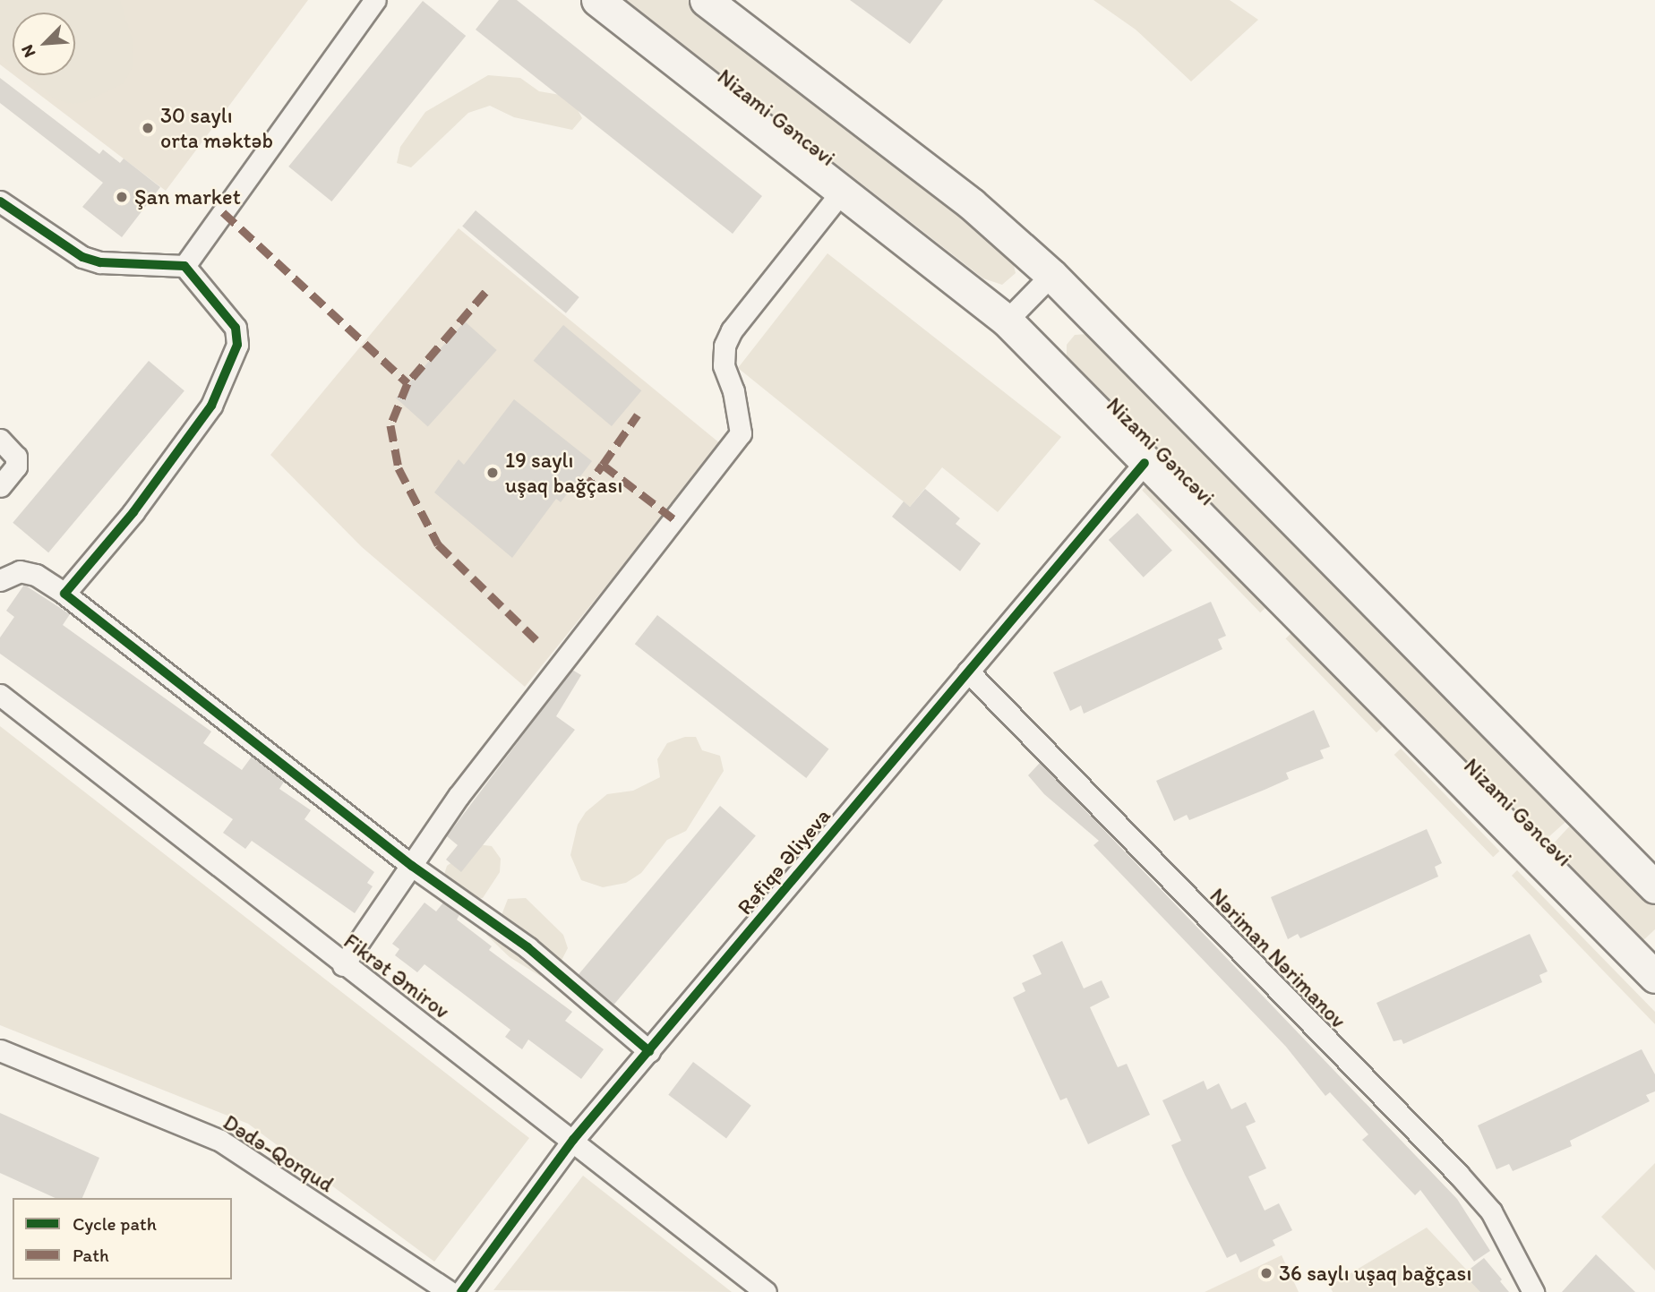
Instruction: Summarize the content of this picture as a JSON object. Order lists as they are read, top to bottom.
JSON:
{
  "streets": {
    "main road": ["Nizami Gəncəvi"],
    "street": [
      "Rəfiqə Əliyeva",
      "Nəriman Nərimanov",
      "Fikrət Əmirov",
      "Dədə-Qorqud"
    ]
  },
  "crossings": [
    ["Nizami Gəncəvi", "Rəfiqə Əliyeva"],
    ["Rəfiqə Əliyeva", "Nəriman Nərimanov"],
    ["Rəfiqə Əliyeva", "Fikrət Əmirov"]
  ],
  "places": [
    "30 saylı orta məktəb",
    "Şan market",
    "19 saylı uşaq bağçası",
    "36 saylı uşaq bağçası"
  ],
  "legend": ["Cycle path", "Path"],
  "north": "bottom left"
}
